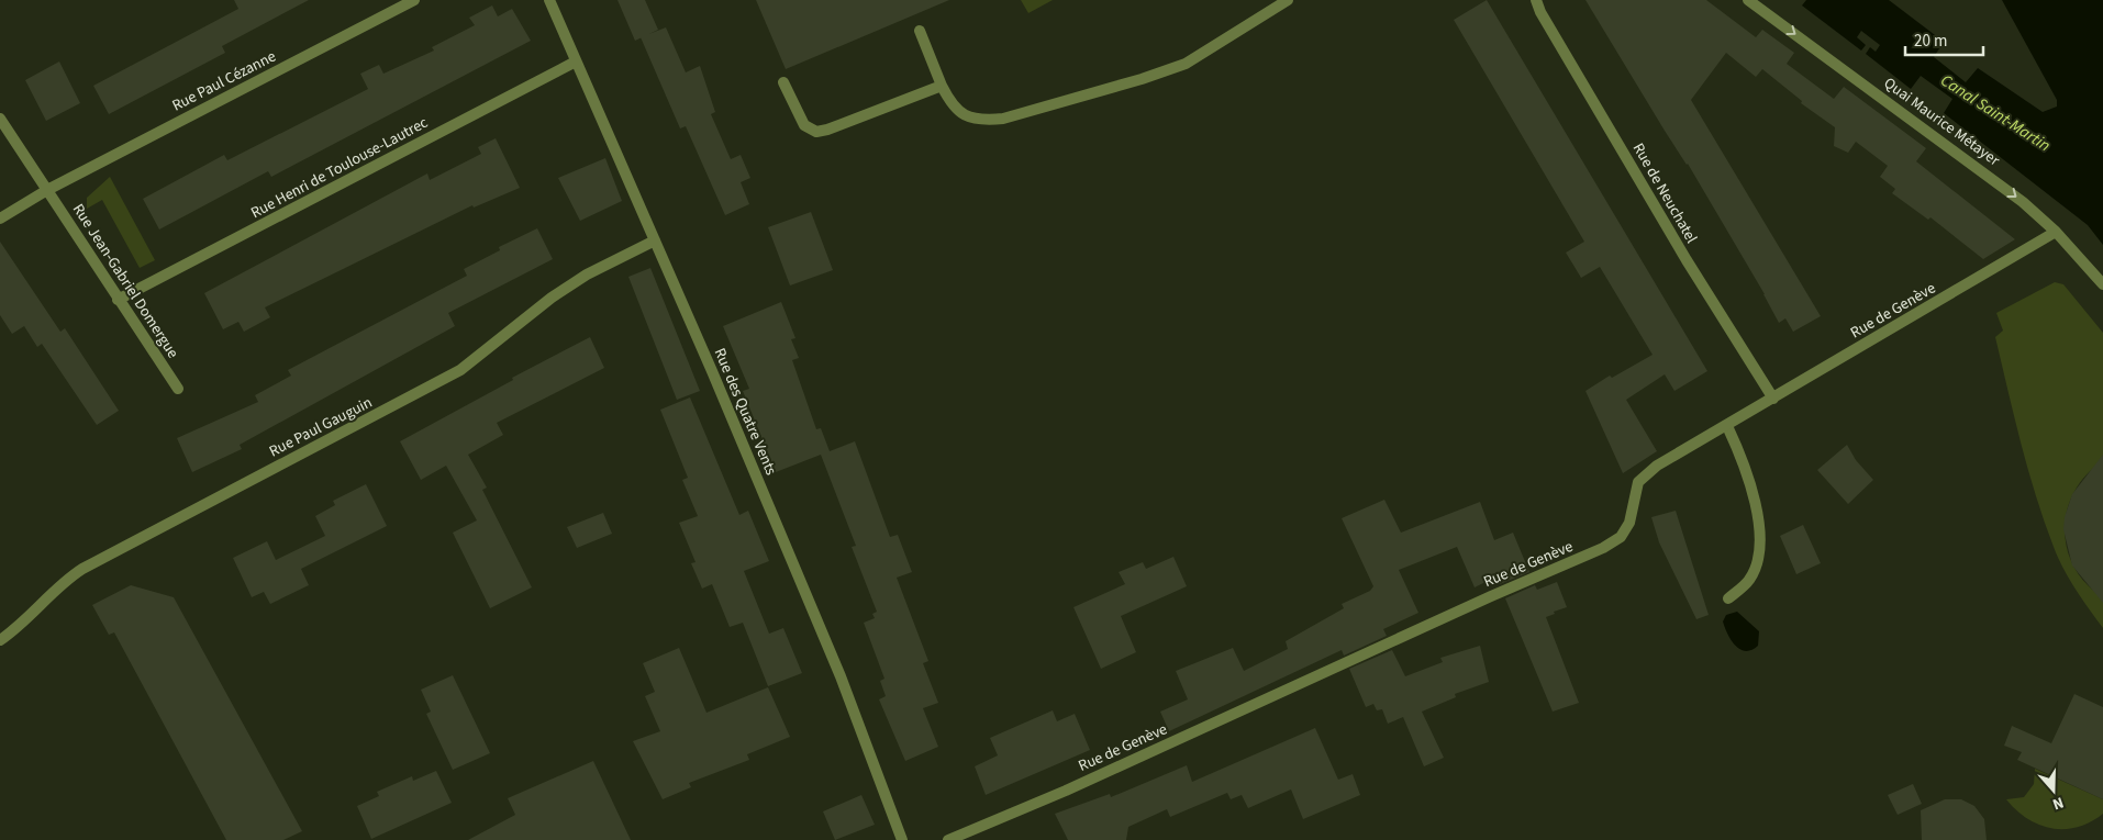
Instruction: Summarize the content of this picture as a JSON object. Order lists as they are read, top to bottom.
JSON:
{
  "streets": {
    "street": [
      "Rue Paul Cézanne",
      "Quai Maurice Métayer",
      "Rue Henri de Toulouse-Lautrec",
      "Rue de Neuchatel",
      "Rue Jean-Gabriel Domergue",
      "Rue de Genève",
      "Rue des Quatre Vents",
      "Rue Paul Gauguin"
    ]
  },
  "crossings": [
    ["Rue Paul Cézanne", "Rue Jean-Gabriel Domergue"],
    ["Quai Maurice Métayer", "Rue de Genève"],
    ["Rue Henri de Toulouse-Lautrec", "Rue Jean-Gabriel Domergue"],
    ["Rue Henri de Toulouse-Lautrec", "Rue des Quatre Vents"],
    ["Rue de Neuchatel", "Rue de Genève"],
    ["Rue des Quatre Vents", "Rue Paul Gauguin"]
  ],
  "one_way": ["Quai Maurice Métayer"],
  "water": ["Canal Saint-Martin"],
  "scale_bar": "20 m",
  "north": "bottom"
}
